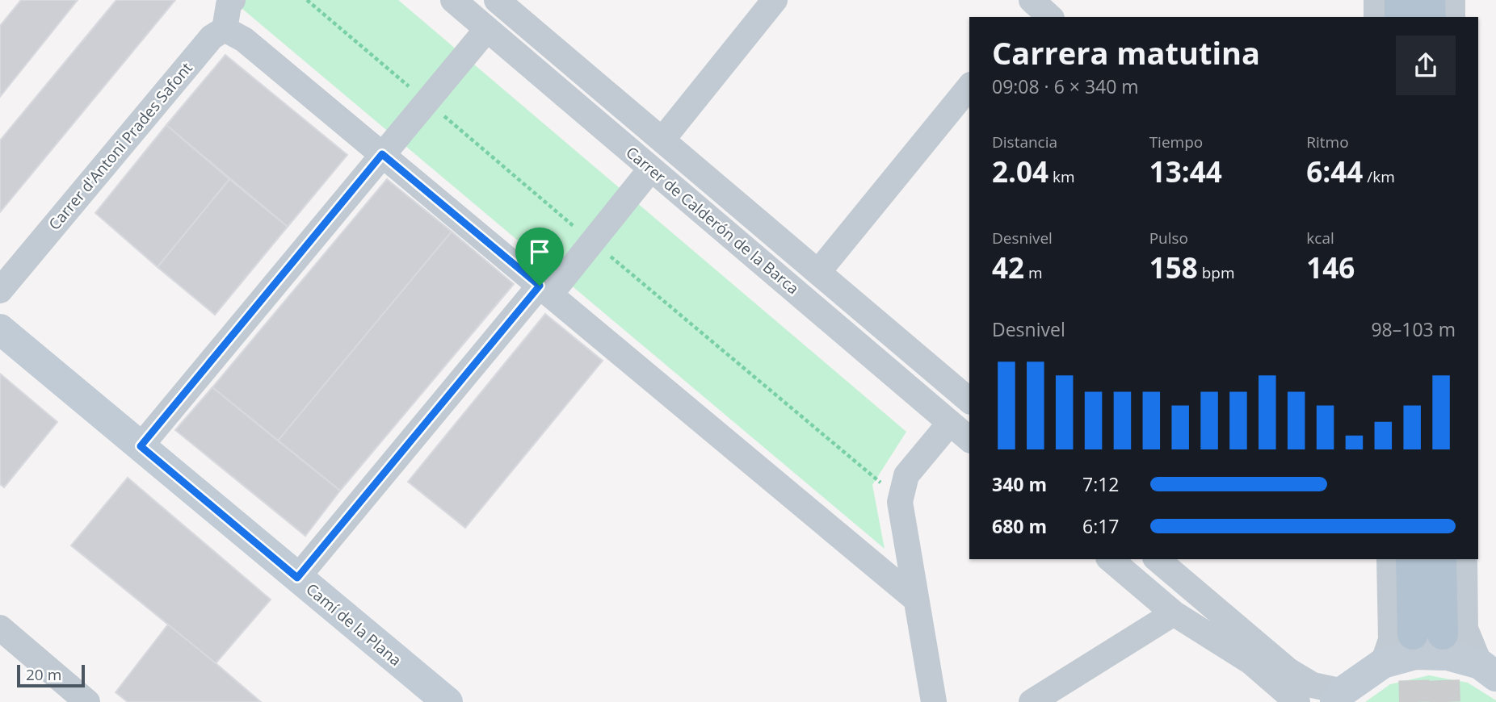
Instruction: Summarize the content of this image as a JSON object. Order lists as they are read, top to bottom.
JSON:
{
  "streets": {
    "street": ["Carrer d'Antoni Prades Safont", "Carrer de Calderón de la Barca", "Camí de la Plana"]
  },
  "scale_bar": "20 m",
  "page": {
    "heading": ["Carrera matutina", "09:08 · 6 × 340 m"],
    "stats": [
      ["Distancia", "2.04 km"],
      ["Tiempo", "13:44"],
      ["Ritmo", "6:44 /km"],
      ["Desnivel", "42 m"],
      ["Pulso", "158 bpm"],
      ["kcal", "146"]
    ],
    "chart": ["Desnivel", "98–103 m"],
    "list": [
      {
        "name": "340 m",
        "note": "7:12"
      },
      {
        "name": "680 m",
        "note": "6:17"
      }
    ],
    "scale": "20 m"
  }
}
